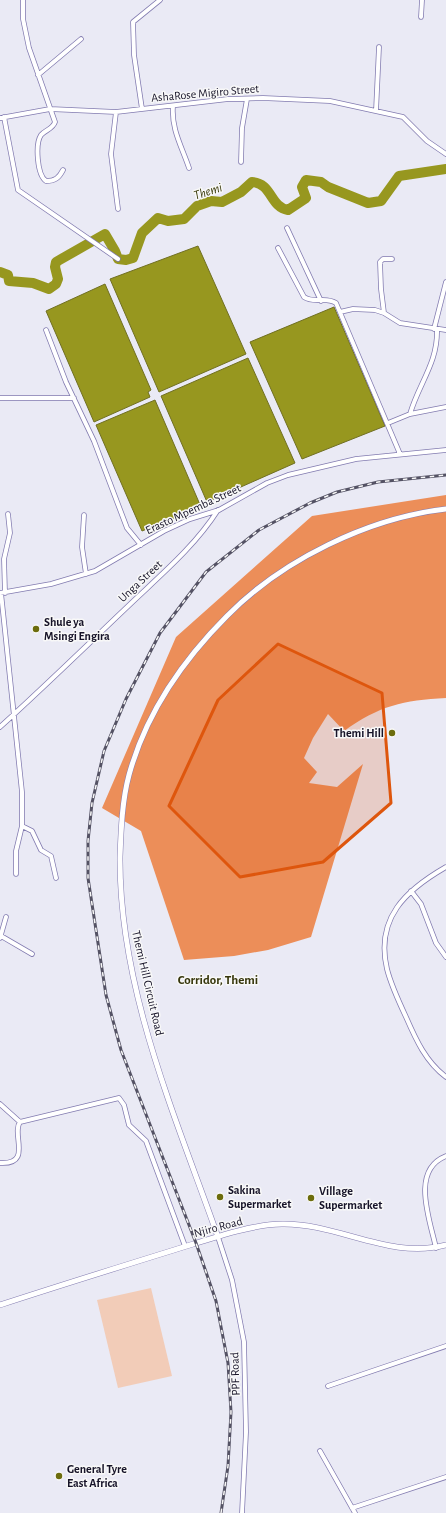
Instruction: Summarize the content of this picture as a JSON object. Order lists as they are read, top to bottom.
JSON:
{
  "streets": {
    "street": [
      "AshaRose Migiro Street",
      "Erasto Mpemba Street",
      "Unga Street",
      "Themi Hill Circuit Road",
      "Njiro Road",
      "PPF Road"
    ]
  },
  "crossings": [
    ["Erasto Mpemba Street", "Unga Street"],
    ["Themi Hill Circuit Road", "Njiro Road"],
    ["Themi Hill Circuit Road", "PPF Road"],
    ["Njiro Road", "PPF Road"]
  ],
  "districts": ["Corridor, Themi"],
  "water": ["Themi"],
  "places": [
    "Shule ya Msingi Engira",
    "Themi Hill",
    "Sakina Supermarket",
    "Village Supermarket",
    "General Tyre East Africa"
  ]
}
